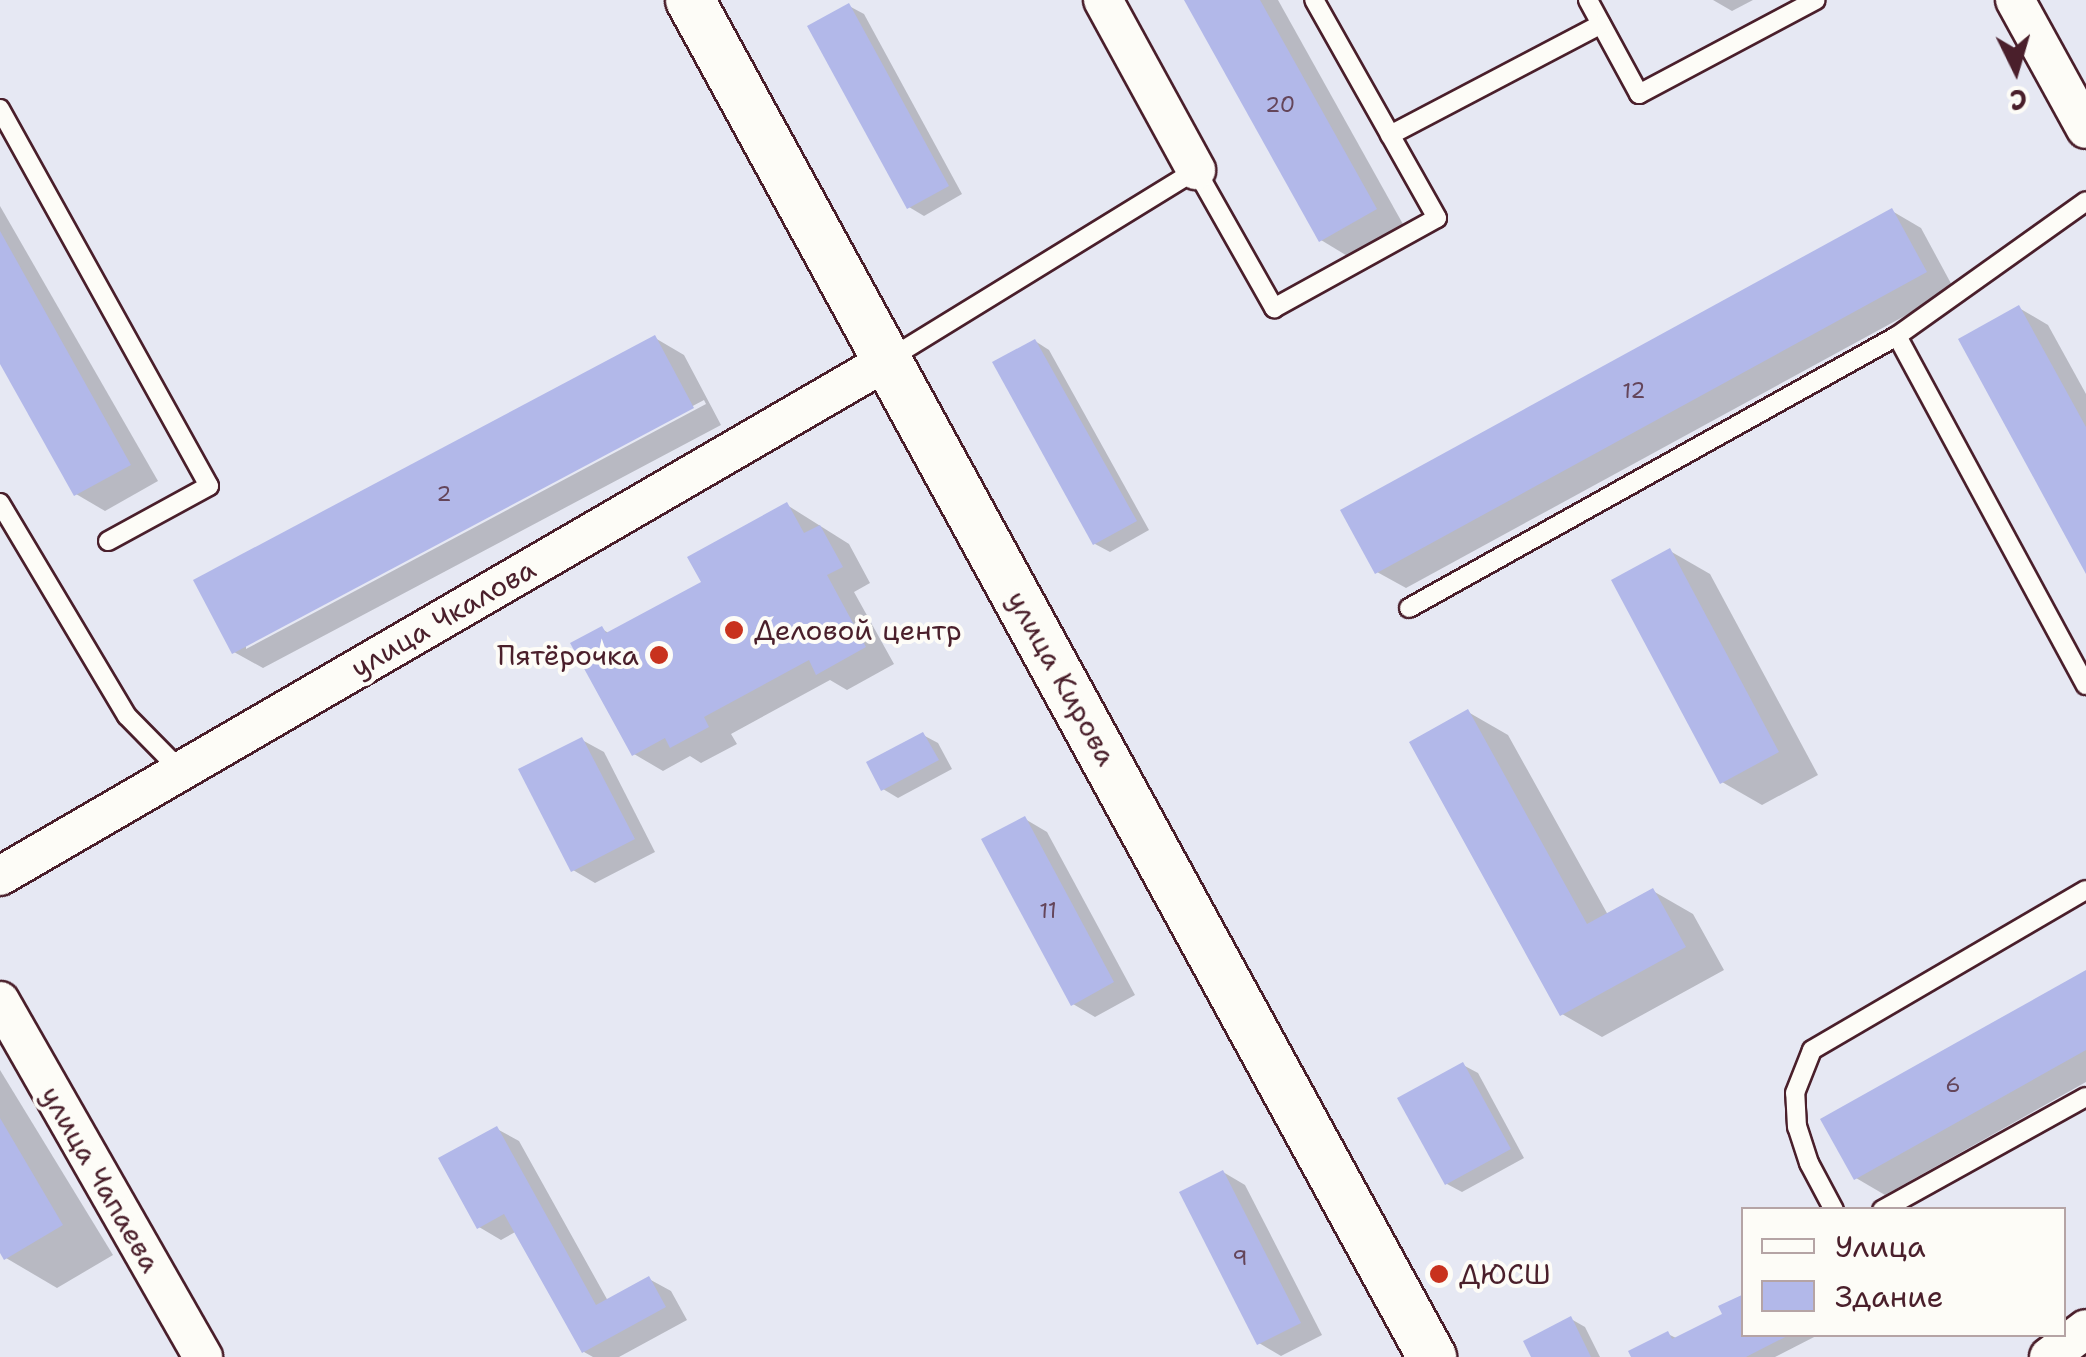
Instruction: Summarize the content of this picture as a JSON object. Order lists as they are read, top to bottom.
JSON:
{
  "streets": {
    "street": ["улица Чкалова", "улица Кирова", "улица Чапаева"]
  },
  "crossings": [
    ["улица Чкалова", "улица Кирова"]
  ],
  "places": ["Деловой центр", "Пятёрочка", "ДЮСШ"],
  "house_numbers": [
    "20",
    "12",
    "2",
    "11",
    "6",
    "9"
  ],
  "legend": ["Улица", "Здание"],
  "north": "bottom"
}
